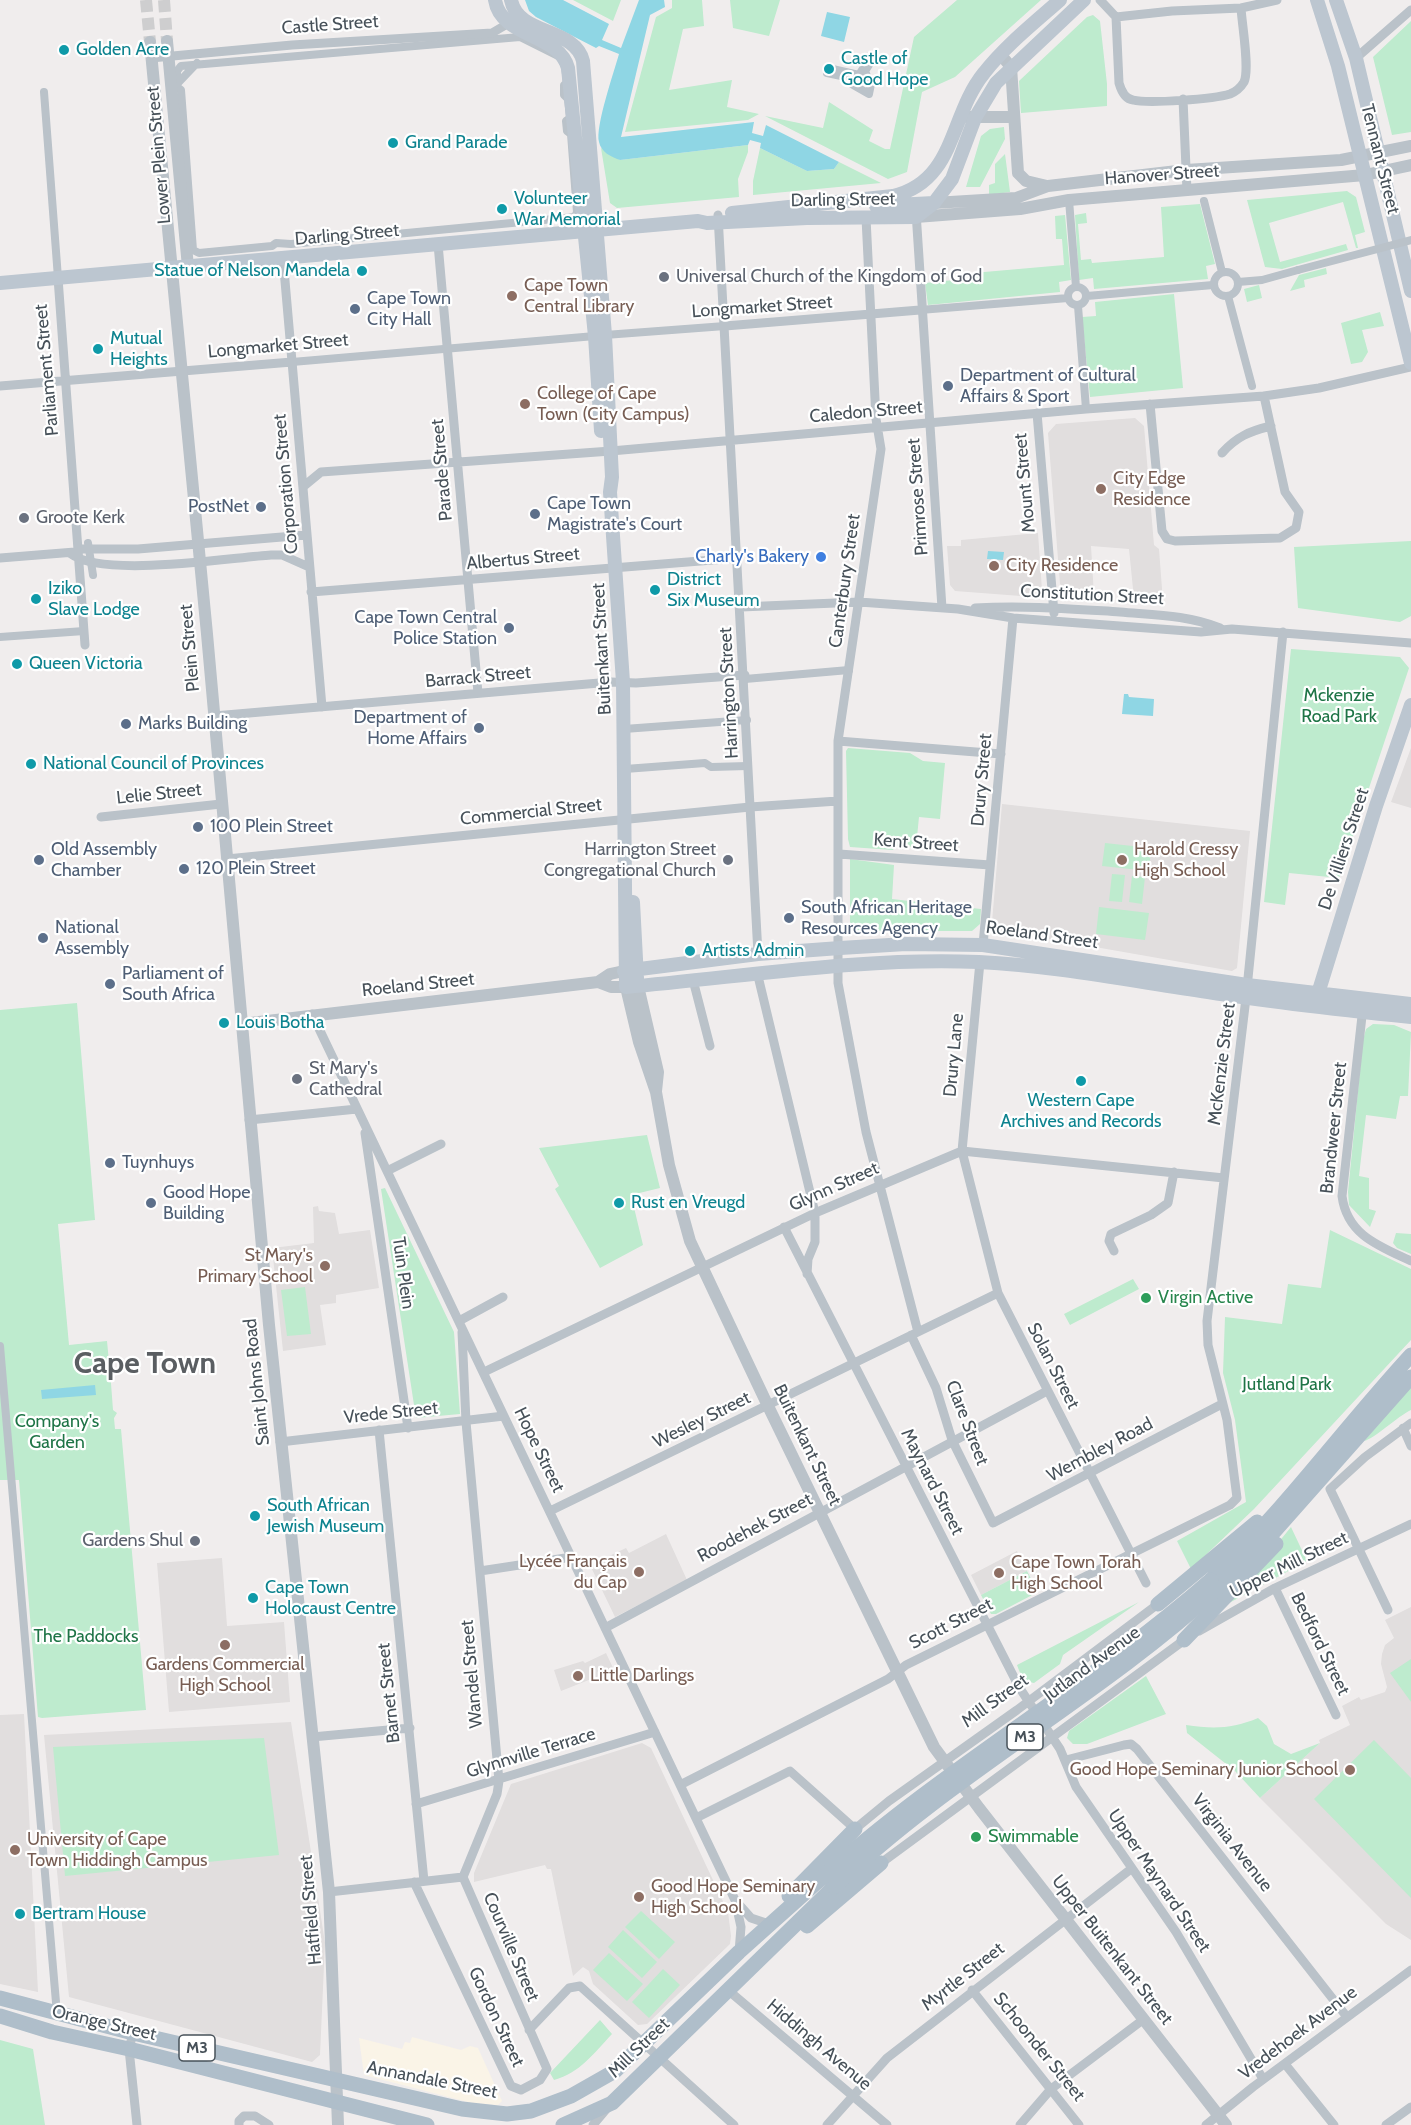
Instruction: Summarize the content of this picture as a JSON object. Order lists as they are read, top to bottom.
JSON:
{
  "streets": {
    "main road": [
      "Tennant Street",
      "Darling Street",
      "Buitenkant Street",
      "De Villiers Street",
      "Roeland Street",
      "Jutland Avenue",
      "Mill Street",
      "M3",
      "Orange Street",
      "Annandale Street"
    ],
    "street": [
      "Castle Street",
      "Lower Plein Street",
      "Hanover Street",
      "Longmarket Street",
      "Parliament Street",
      "Caledon Street",
      "Parade Street",
      "Mount Street",
      "Corporation Street",
      "Primrose Street",
      "Albertus Street",
      "Canterbury Street",
      "Constitution Street",
      "Plein Street",
      "Barrack Street",
      "Harrington Street",
      "Drury Street",
      "Lelie Street",
      "Commercial Street",
      "Kent Street",
      "Drury Lane",
      "McKenzie Street",
      "Brandweer Street",
      "Glynn Street",
      "Tuin Plein",
      "Solan Street",
      "Saint Johns Road",
      "Vrede Street",
      "Wesley Street",
      "Clare Street",
      "Hope Street",
      "Wembley Road",
      "Maynard Street",
      "Roodehek Street",
      "Upper Mill Street",
      "Scott Street",
      "Bedford Street",
      "Wandel Street",
      "Barnet Street",
      "Glynnville Terrace",
      "Virginia Avenue",
      "Upper Maynard Street",
      "Hatfield Street",
      "Courville Street",
      "Upper Buitenkant Street",
      "Myrtle Street",
      "Gordon Street",
      "Vredehoek Avenue",
      "Hiddingh Avenue",
      "Schoonder Street"
    ]
  },
  "crossings": [
    ["Castle Street", "Lower Plein Street"],
    ["Lower Plein Street", "Darling Street"],
    ["Lower Plein Street", "Plein Street"],
    ["Tennant Street", "Hanover Street"],
    ["Tennant Street", "Caledon Street"],
    ["Hanover Street", "Darling Street"],
    ["Hanover Street", "Primrose Street"],
    ["Darling Street", "Parliament Street"],
    ["Darling Street", "Parade Street"],
    ["Darling Street", "Corporation Street"],
    ["Darling Street", "Primrose Street"],
    ["Darling Street", "Canterbury Street"],
    ["Darling Street", "Plein Street"],
    ["Darling Street", "Buitenkant Street"],
    ["Darling Street", "Harrington Street"],
    ["Longmarket Street", "Parliament Street"],
    ["Longmarket Street", "Parade Street"],
    ["Longmarket Street", "Corporation Street"],
    ["Longmarket Street", "Primrose Street"],
    ["Longmarket Street", "Canterbury Street"],
    ["Longmarket Street", "Plein Street"],
    ["Longmarket Street", "Buitenkant Street"],
    ["Longmarket Street", "Harrington Street"],
    ["Caledon Street", "Parade Street"],
    ["Caledon Street", "Mount Street"],
    ["Caledon Street", "Primrose Street"],
    ["Caledon Street", "Canterbury Street"],
    ["Caledon Street", "Buitenkant Street"],
    ["Caledon Street", "Harrington Street"],
    ["Parade Street", "Albertus Street"],
    ["Parade Street", "Barrack Street"],
    ["Mount Street", "Constitution Street"],
    ["Corporation Street", "Albertus Street"],
    ["Corporation Street", "Barrack Street"],
    ["Primrose Street", "Constitution Street"],
    ["Albertus Street", "Buitenkant Street"],
    ["Albertus Street", "Harrington Street"],
    ["Canterbury Street", "Constitution Street"],
    ["Canterbury Street", "Barrack Street"],
    ["Canterbury Street", "Commercial Street"],
    ["Canterbury Street", "Kent Street"],
    ["Canterbury Street", "Roeland Street"],
    ["Canterbury Street", "Glynn Street"],
    ["Canterbury Street", "Clare Street"],
    ["Constitution Street", "Harrington Street"],
    ["Constitution Street", "Drury Street"],
    ["Constitution Street", "McKenzie Street"],
    ["Plein Street", "Barrack Street"],
    ["Plein Street", "Lelie Street"],
    ["Plein Street", "Commercial Street"],
    ["Plein Street", "Roeland Street"],
    ["Plein Street", "Saint Johns Road"],
    ["Buitenkant Street", "Barrack Street"],
    ["Buitenkant Street", "Commercial Street"],
    ["Buitenkant Street", "Roeland Street"],
    ["Buitenkant Street", "Glynn Street"],
    ["Buitenkant Street", "Wesley Street"],
    ["Buitenkant Street", "Roodehek Street"],
    ["Buitenkant Street", "Scott Street"],
    ["Buitenkant Street", "Mill Street"],
    ["Buitenkant Street", "Upper Buitenkant Street"],
    ["Barrack Street", "Harrington Street"],
    ["Harrington Street", "Commercial Street"],
    ["Harrington Street", "Roeland Street"],
    ["Drury Street", "Kent Street"],
    ["Drury Street", "Roeland Street"],
    ["De Villiers Street", "Roeland Street"],
    ["Roeland Street", "Drury Lane"],
    ["Roeland Street", "McKenzie Street"],
    ["Roeland Street", "Brandweer Street"],
    ["Roeland Street", "Saint Johns Road"],
    ["Roeland Street", "Hope Street"],
    ["Drury Lane", "Glynn Street"],
    ["Drury Lane", "Solan Street"],
    ["McKenzie Street", "Glynn Street"],
    ["McKenzie Street", "Wembley Road"],
    ["McKenzie Street", "Scott Street"],
    ["Glynn Street", "Solan Street"],
    ["Glynn Street", "Clare Street"],
    ["Glynn Street", "Hope Street"],
    ["Glynn Street", "Maynard Street"],
    ["Tuin Plein", "Vrede Street"],
    ["Tuin Plein", "Hope Street"],
    ["Solan Street", "Wesley Street"],
    ["Solan Street", "Wembley Road"],
    ["Solan Street", "Roodehek Street"],
    ["Solan Street", "Scott Street"],
    ["Saint Johns Road", "Vrede Street"],
    ["Saint Johns Road", "Hatfield Street"],
    ["Vrede Street", "Hope Street"],
    ["Vrede Street", "Wandel Street"],
    ["Vrede Street", "Barnet Street"],
    ["Wesley Street", "Clare Street"],
    ["Wesley Street", "Hope Street"],
    ["Wesley Street", "Maynard Street"],
    ["Clare Street", "Wembley Road"],
    ["Clare Street", "Roodehek Street"],
    ["Hope Street", "Roodehek Street"],
    ["Hope Street", "Scott Street"],
    ["Hope Street", "Jutland Avenue"],
    ["Hope Street", "Wandel Street"],
    ["Hope Street", "Mill Street"],
    ["Hope Street", "Glynnville Terrace"],
    ["Maynard Street", "Roodehek Street"],
    ["Maynard Street", "Scott Street"],
    ["Maynard Street", "Mill Street"],
    ["Maynard Street", "Upper Maynard Street"],
    ["Upper Mill Street", "Bedford Street"],
    ["Jutland Avenue", "Mill Street"],
    ["Wandel Street", "Glynnville Terrace"],
    ["Wandel Street", "Courville Street"],
    ["Barnet Street", "Glynnville Terrace"],
    ["Barnet Street", "Gordon Street"],
    ["Mill Street", "M3"],
    ["Mill Street", "Upper Maynard Street"],
    ["Mill Street", "Hiddingh Avenue"],
    ["Mill Street", "Annandale Street"],
    ["M3", "Hatfield Street"],
    ["M3", "Orange Street"],
    ["Virginia Avenue", "Upper Maynard Street"],
    ["Virginia Avenue", "Vredehoek Avenue"],
    ["Upper Maynard Street", "Myrtle Street"],
    ["Upper Maynard Street", "Vredehoek Avenue"],
    ["Hatfield Street", "Orange Street"],
    ["Hatfield Street", "Annandale Street"],
    ["Courville Street", "Gordon Street"],
    ["Upper Buitenkant Street", "Myrtle Street"],
    ["Upper Buitenkant Street", "Vredehoek Avenue"],
    ["Myrtle Street", "Hiddingh Avenue"],
    ["Myrtle Street", "Schoonder Street"],
    ["Orange Street", "Annandale Street"]
  ],
  "districts": ["Cape Town"],
  "parks": [
    "Mckenzie Road Park",
    "Jutland Park",
    "Company's Garden",
    "The Paddocks"
  ],
  "places": [
    "Golden Acre",
    "Castle of Good Hope",
    "Grand Parade",
    "Volunteer War Memorial",
    "Statue of Nelson Mandela",
    "Universal Church of the Kingdom of God",
    "Cape Town Central Library",
    "Cape Town City Hall",
    "Mutual Heights",
    "Department of Cultural Affairs & Sport",
    "College of Cape Town (City Campus)",
    "City Edge Residence",
    "PostNet",
    "Cape Town Magistrate's Court",
    "Groote Kerk",
    "Charly's Bakery",
    "City Residence",
    "District Six Museum",
    "Iziko Slave Lodge",
    "Cape Town Central Police Station",
    "Queen Victoria",
    "Marks Building",
    "Department of Home Affairs",
    "National Council of Provinces",
    "100 Plein Street",
    "Old Assembly Chamber",
    "Harrington Street Congregational Church",
    "Harold Cressy High School",
    "120 Plein Street",
    "South African Heritage Resources Agency",
    "National Assembly",
    "Artists Admin",
    "Parliament of South Africa",
    "Louis Botha",
    "St Mary's Cathedral",
    "Western Cape Archives and Records",
    "Tuynhuys",
    "Good Hope Building",
    "Rust en Vreugd",
    "St Mary's Primary School",
    "Virgin Active",
    "South African Jewish Museum",
    "Gardens Shul",
    "Lycée Français du Cap",
    "Cape Town Torah High School",
    "Cape Town Holocaust Centre",
    "Gardens Commercial High School",
    "Little Darlings",
    "Good Hope Seminary Junior School",
    "Swimmable",
    "University of Cape Town Hiddingh Campus",
    "Good Hope Seminary High School",
    "Bertram House"
  ]
}
